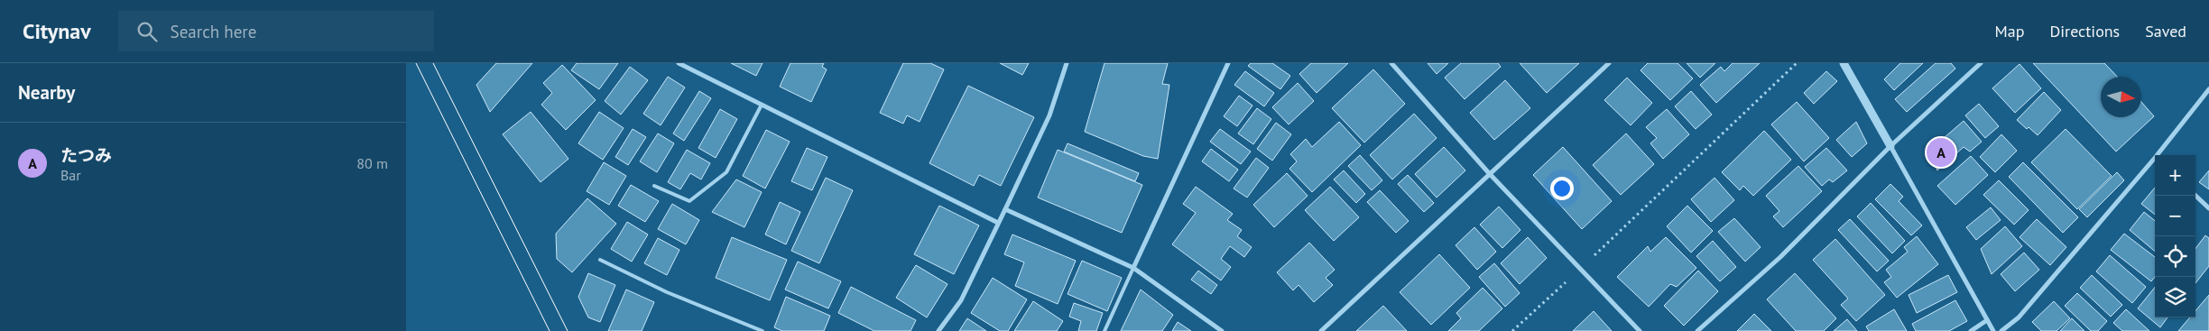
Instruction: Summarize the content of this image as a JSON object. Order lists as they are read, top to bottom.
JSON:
{
  "north": "right",
  "page": {
    "header": "Citynav",
    "search": "Search here",
    "nav": ["Map", "Directions", "Saved"],
    "heading": "Nearby",
    "list": [
      {
        "mark": "A",
        "name": "たつみ",
        "note": "Bar",
        "value": "80 m"
      }
    ],
    "pins": "A",
    "map_buttons": ["+", "−"]
  }
}
